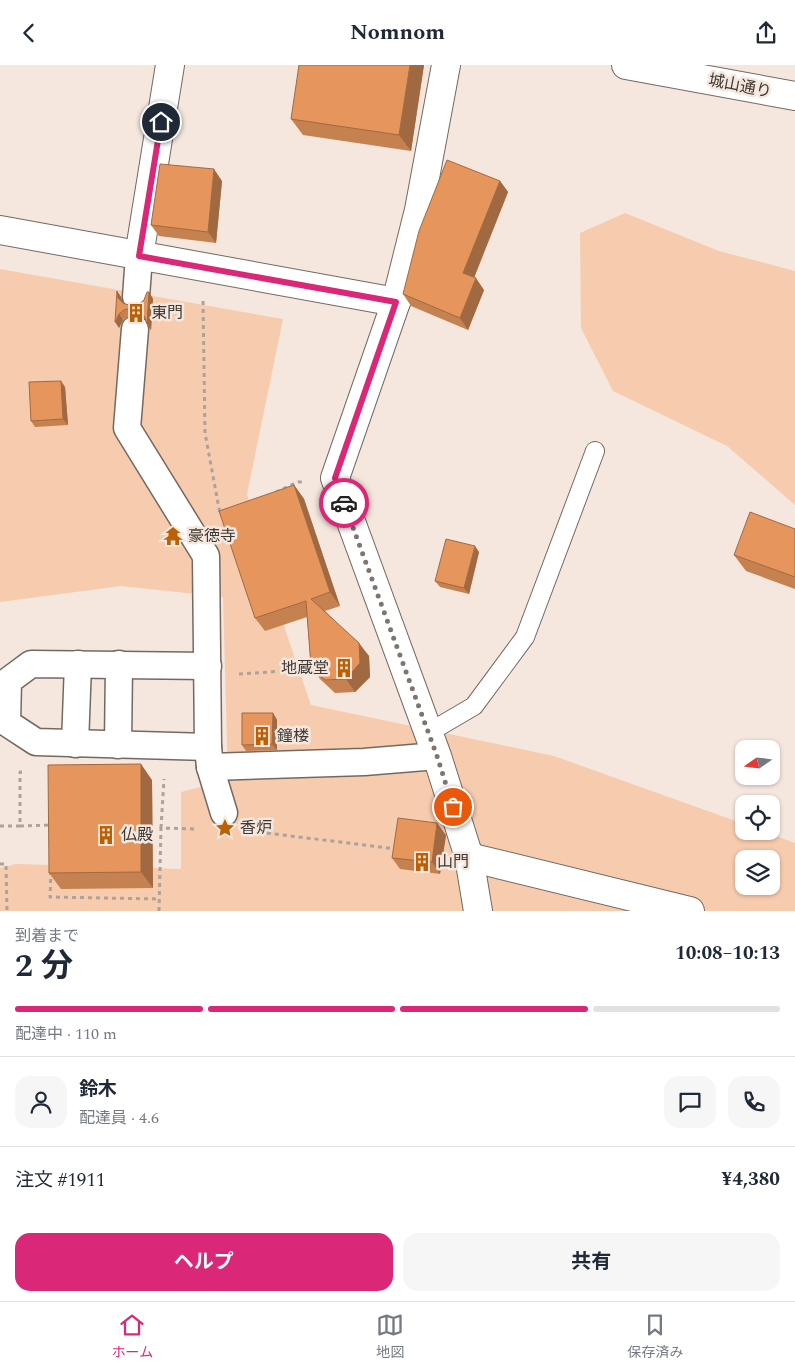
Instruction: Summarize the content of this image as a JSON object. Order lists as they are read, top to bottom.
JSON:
{
  "streets": {
    "street": ["城山通り"]
  },
  "places": {
    "building": [
      "東門",
      "地蔵堂",
      "鐘楼",
      "仏殿",
      "山門"
    ],
    "temple": ["豪徳寺"],
    "place": ["香炉"]
  },
  "north": "left",
  "page": {
    "header": "Nomnom",
    "heading": ["2 分", "到着まで", "10:08–10:13"],
    "panel": [
      "鈴木",
      "配達員 · 4.6",
      "注文 #1911",
      "¥4,380"
    ],
    "bar": "配達中 · 110 m",
    "buttons": ["ヘルプ", "共有"],
    "tabs": ["ホーム", "地図", "保存済み"]
  }
}
